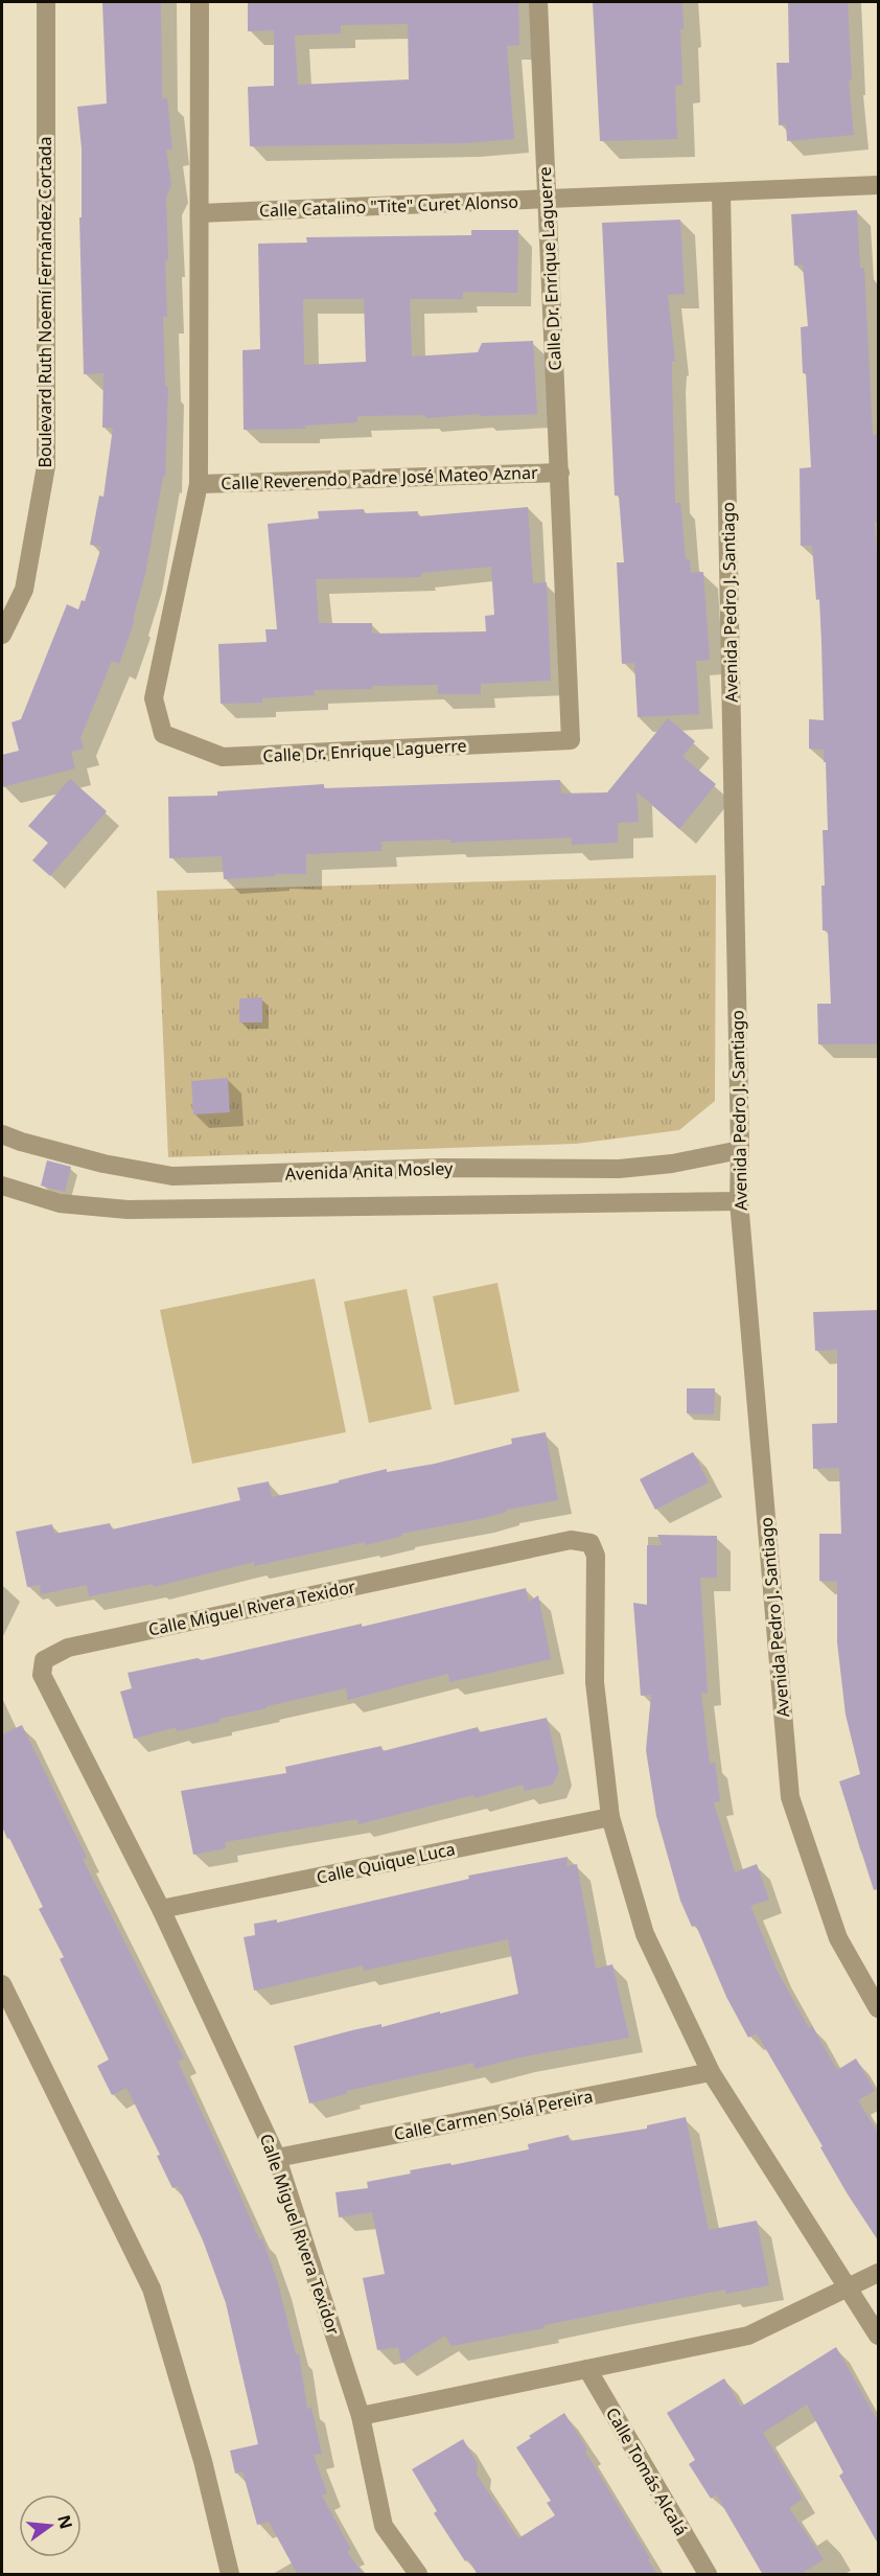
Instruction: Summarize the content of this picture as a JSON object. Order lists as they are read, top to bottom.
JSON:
{
  "streets": {
    "street": [
      "Calle Catalino \"Tite\" Curet Alonso",
      "Calle Dr. Enrique Laguerre",
      "Boulevard Ruth Noemí Fernández Cortada",
      "Calle Reverendo Padre José Mateo Aznar",
      "Avenida Pedro J. Santiago",
      "Avenida Anita Mosley",
      "Calle Miguel Rivera Texidor",
      "Calle Quique Luca",
      "Calle Carmen Solá Pereira",
      "Calle Tomás Alcalá"
    ]
  },
  "crossings": [
    ["Calle Catalino \"Tite\" Curet Alonso", "Calle Dr. Enrique Laguerre"],
    ["Calle Catalino \"Tite\" Curet Alonso", "Avenida Pedro J. Santiago"],
    ["Calle Dr. Enrique Laguerre", "Calle Reverendo Padre José Mateo Aznar"],
    ["Avenida Pedro J. Santiago", "Avenida Anita Mosley"],
    ["Calle Miguel Rivera Texidor", "Calle Quique Luca"],
    ["Calle Miguel Rivera Texidor", "Calle Carmen Solá Pereira"]
  ],
  "north": "right"
}
